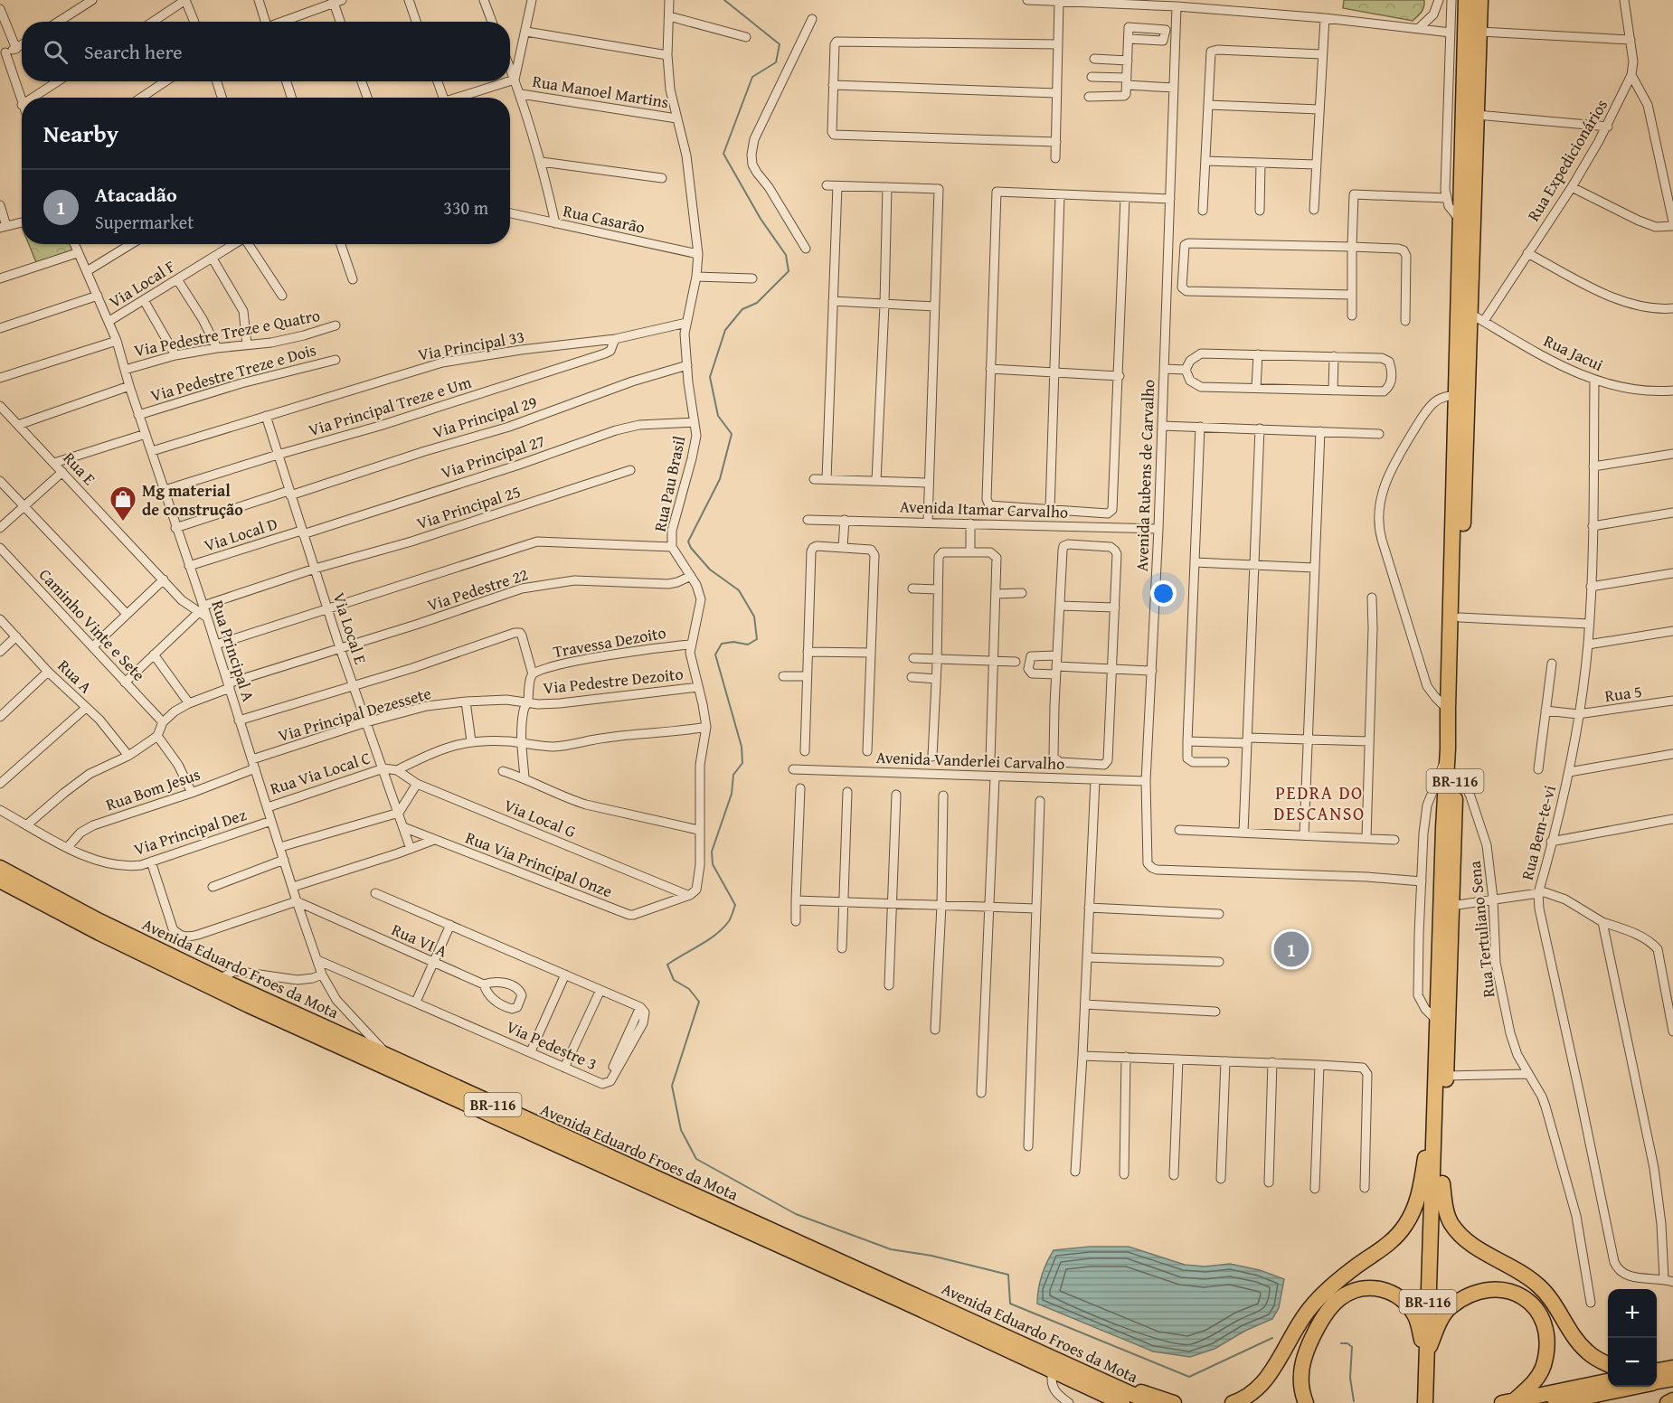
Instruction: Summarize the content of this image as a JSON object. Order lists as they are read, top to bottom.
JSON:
{
  "streets": {
    "highway": ["BR-116", "Avenida Eduardo Froes da Mota"],
    "street": [
      "Rua Manoel Martins",
      "Rua Expedicionários",
      "Rua Casarão",
      "Via Local F",
      "Via Pedestre Treze e Quatro",
      "Via Principal 33",
      "Rua Jacui",
      "Via Pedestre Treze e Dois",
      "Via Principal Treze e Um",
      "Via Principal 29",
      "Via Principal 27",
      "Rua E",
      "Avenida Rubens de Carvalho",
      "Rua Pau Brasil",
      "Via Principal 25",
      "Avenida Itamar Carvalho",
      "Via Local D",
      "Via Pedestre 22",
      "Caminho Vinte e Sete",
      "Via Local E",
      "Travessa Dezoito",
      "Rua Principal A",
      "Rua A",
      "Via Pedestre Dezoito",
      "Rua 5",
      "Via Principal Dezessete",
      "Avenida Vanderlei Carvalho",
      "Rua Via Local C",
      "Rua Bom Jesus",
      "Via Local G",
      "Via Principal Dez",
      "Rua Bem-te-vi",
      "Rua Via Principal Onze",
      "Rua Tertuliano Sena",
      "Rua VI A",
      "Via Pedestre 3"
    ]
  },
  "crossings": [
    ["Rua Manoel Martins", "Rua Pau Brasil"],
    ["Rua Expedicionários", "Rua Jacui"],
    ["Rua Casarão", "Rua Pau Brasil"],
    ["Via Local F", "Rua Principal A"],
    ["Via Pedestre Treze e Quatro", "Rua Principal A"],
    ["Via Principal 33", "Via Principal Treze e Um"],
    ["Via Principal 33", "Rua Pau Brasil"],
    ["Via Principal 33", "Via Local E"],
    ["Via Principal 33", "Rua Principal A"],
    ["Rua Jacui", "BR-116"],
    ["Rua Jacui", "Rua Bem-te-vi"],
    ["Via Pedestre Treze e Dois", "Rua Principal A"],
    ["Via Principal Treze e Um", "Via Local E"],
    ["Via Principal Treze e Um", "Rua Principal A"],
    ["Via Principal 29", "Rua Pau Brasil"],
    ["Via Principal 29", "Via Local E"],
    ["Via Principal 29", "Rua Principal A"],
    ["Via Principal 27", "Rua Pau Brasil"],
    ["Via Principal 27", "Via Local D"],
    ["Via Principal 27", "Via Local E"],
    ["Rua E", "Via Principal 25"],
    ["Rua E", "Rua Principal A"],
    ["Avenida Rubens de Carvalho", "Avenida Itamar Carvalho"],
    ["Avenida Rubens de Carvalho", "Avenida Vanderlei Carvalho"],
    ["Rua Pau Brasil", "Via Pedestre 22"],
    ["Rua Pau Brasil", "Travessa Dezoito"],
    ["Rua Pau Brasil", "Via Pedestre Dezoito"],
    ["Rua Pau Brasil", "Via Local G"],
    ["Rua Pau Brasil", "Rua Via Principal Onze"],
    ["Via Principal 25", "Via Local E"],
    ["Via Principal 25", "Rua Principal A"],
    ["Via Local D", "Via Local E"],
    ["Via Local D", "Rua Principal A"],
    ["Via Pedestre 22", "Caminho Vinte e Sete"],
    ["Via Pedestre 22", "Via Local E"],
    ["Via Pedestre 22", "Rua Principal A"],
    ["Via Local E", "Via Principal Dezessete"],
    ["Via Local E", "Rua Via Local C"],
    ["Via Local E", "Via Local G"],
    ["Via Local E", "Rua Via Principal Onze"],
    ["Rua Principal A", "Via Principal Dezessete"],
    ["Rua Principal A", "Rua Via Local C"],
    ["Rua Principal A", "Rua Bom Jesus"],
    ["Rua Principal A", "Via Principal Dez"],
    ["Rua Principal A", "Rua VI A"],
    ["Rua Principal A", "Avenida Eduardo Froes da Mota"],
    ["Rua Principal A", "Via Pedestre 3"],
    ["Via Pedestre Dezoito", "Via Principal Dezessete"],
    ["Rua 5", "Rua Bem-te-vi"],
    ["Via Principal Dezessete", "Rua Bom Jesus"],
    ["Rua Via Local C", "Via Local G"],
    ["BR-116", "Rua Tertuliano Sena"],
    ["Rua Bom Jesus", "Via Principal Dez"],
    ["Via Local G", "Rua Via Principal Onze"]
  ],
  "districts": ["PEDRA DO DESCANSO"],
  "places": {
    "shop": ["Mg material de construção"]
  },
  "page": {
    "search": "Search here",
    "heading": "Nearby",
    "list": [
      {
        "mark": "1",
        "name": "Atacadão",
        "note": "Supermarket",
        "value": "330 m"
      }
    ],
    "pins": "1",
    "map_buttons": ["+", "−"]
  }
}
